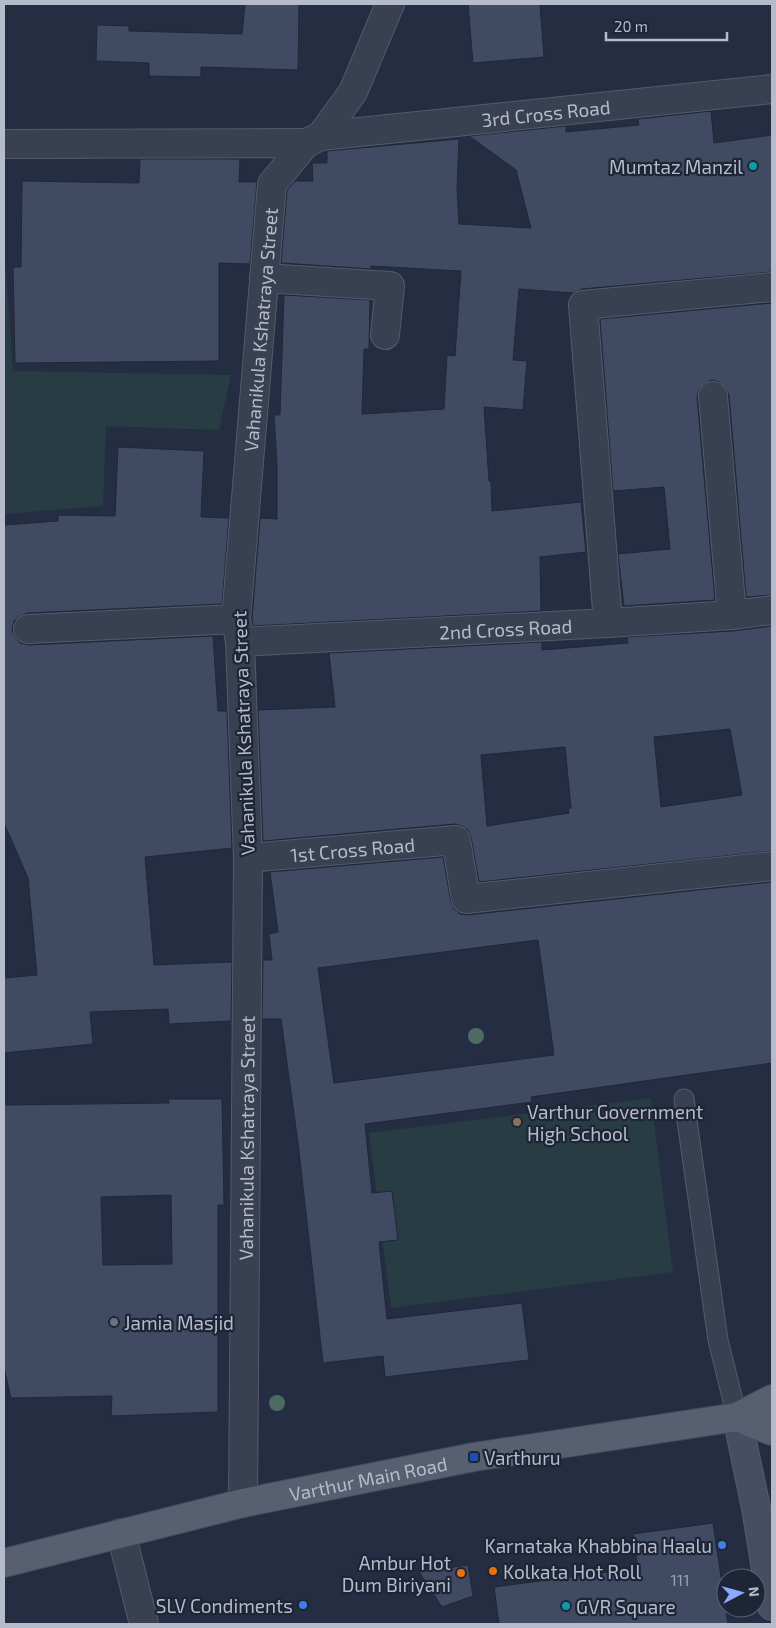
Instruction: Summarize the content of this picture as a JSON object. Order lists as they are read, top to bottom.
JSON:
{
  "streets": {
    "main road": ["Varthur Main Road"],
    "street": [
      "3rd Cross Road",
      "Vahanikula Kshatraya Street",
      "2nd Cross Road",
      "1st Cross Road"
    ]
  },
  "crossings": [
    ["3rd Cross Road", "Vahanikula Kshatraya Street"],
    ["Vahanikula Kshatraya Street", "2nd Cross Road"],
    ["Vahanikula Kshatraya Street", "1st Cross Road"],
    ["Vahanikula Kshatraya Street", "Varthur Main Road"]
  ],
  "places": {
    "other": [
      "Mumtaz Manzil",
      "Varthur Government High School",
      "Jamia Masjid",
      "Karnataka Khabbina Haalu",
      "Kolkata Hot Roll",
      "Ambur Hot Dum Biriyani",
      "SLV Condiments",
      "GVR Square"
    ],
    "transit": ["Varthuru"]
  },
  "house_numbers": ["111"],
  "scale_bar": "20 m",
  "north": "right"
}
